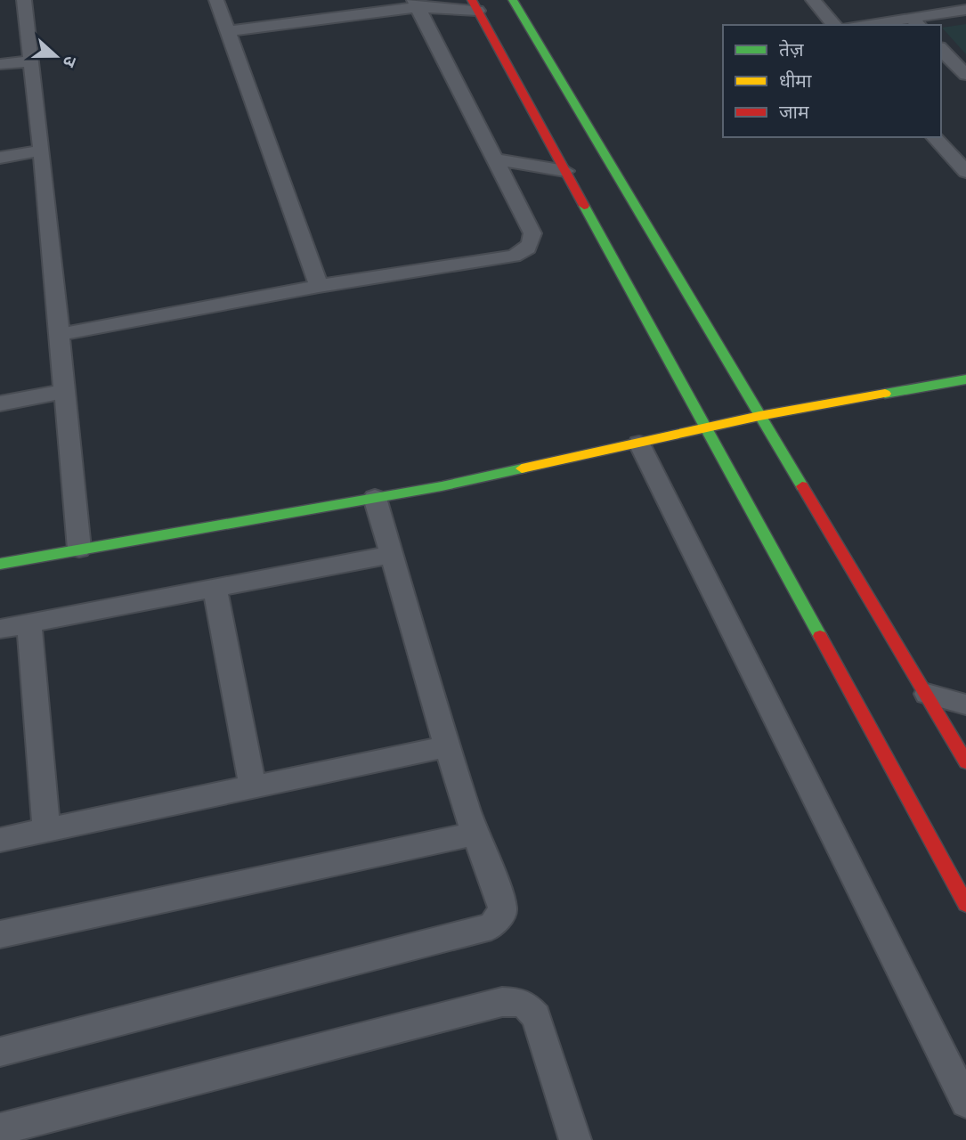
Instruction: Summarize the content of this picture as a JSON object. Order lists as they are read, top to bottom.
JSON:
{
  "legend": ["तेज़", "धीमा", "जाम"],
  "north": "right"
}
